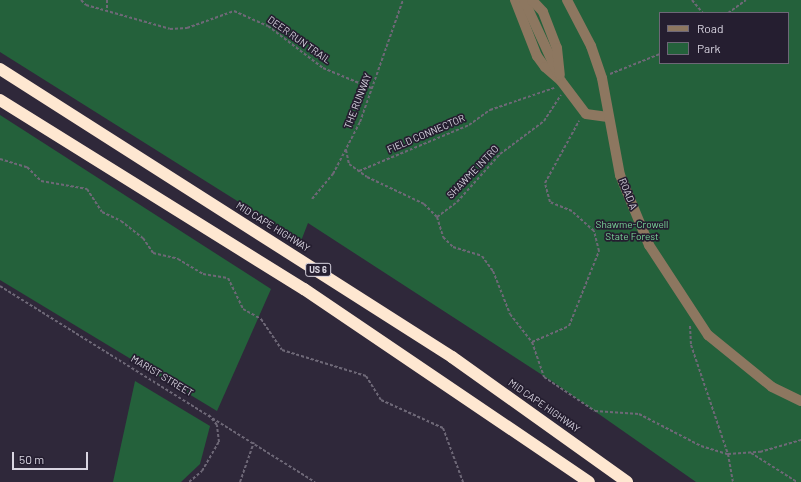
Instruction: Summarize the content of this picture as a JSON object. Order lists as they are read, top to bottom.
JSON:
{
  "streets": {
    "highway": ["MID CAPE HIGHWAY", "US 6"],
    "lane": ["ROAD A"],
    "path": [
      "DEER RUN TRAIL",
      "THE RUNWAY",
      "FIELD CONNECTOR",
      "SHAWME INTRO",
      "MARIST STREET"
    ]
  },
  "crossings": [
    ["DEER RUN TRAIL", "THE RUNWAY"],
    ["FIELD CONNECTOR", "SHAWME INTRO"]
  ],
  "parks": ["Shawme-Crowell State Forest"],
  "legend": ["Road", "Park"],
  "scale_bar": "50 m"
}
